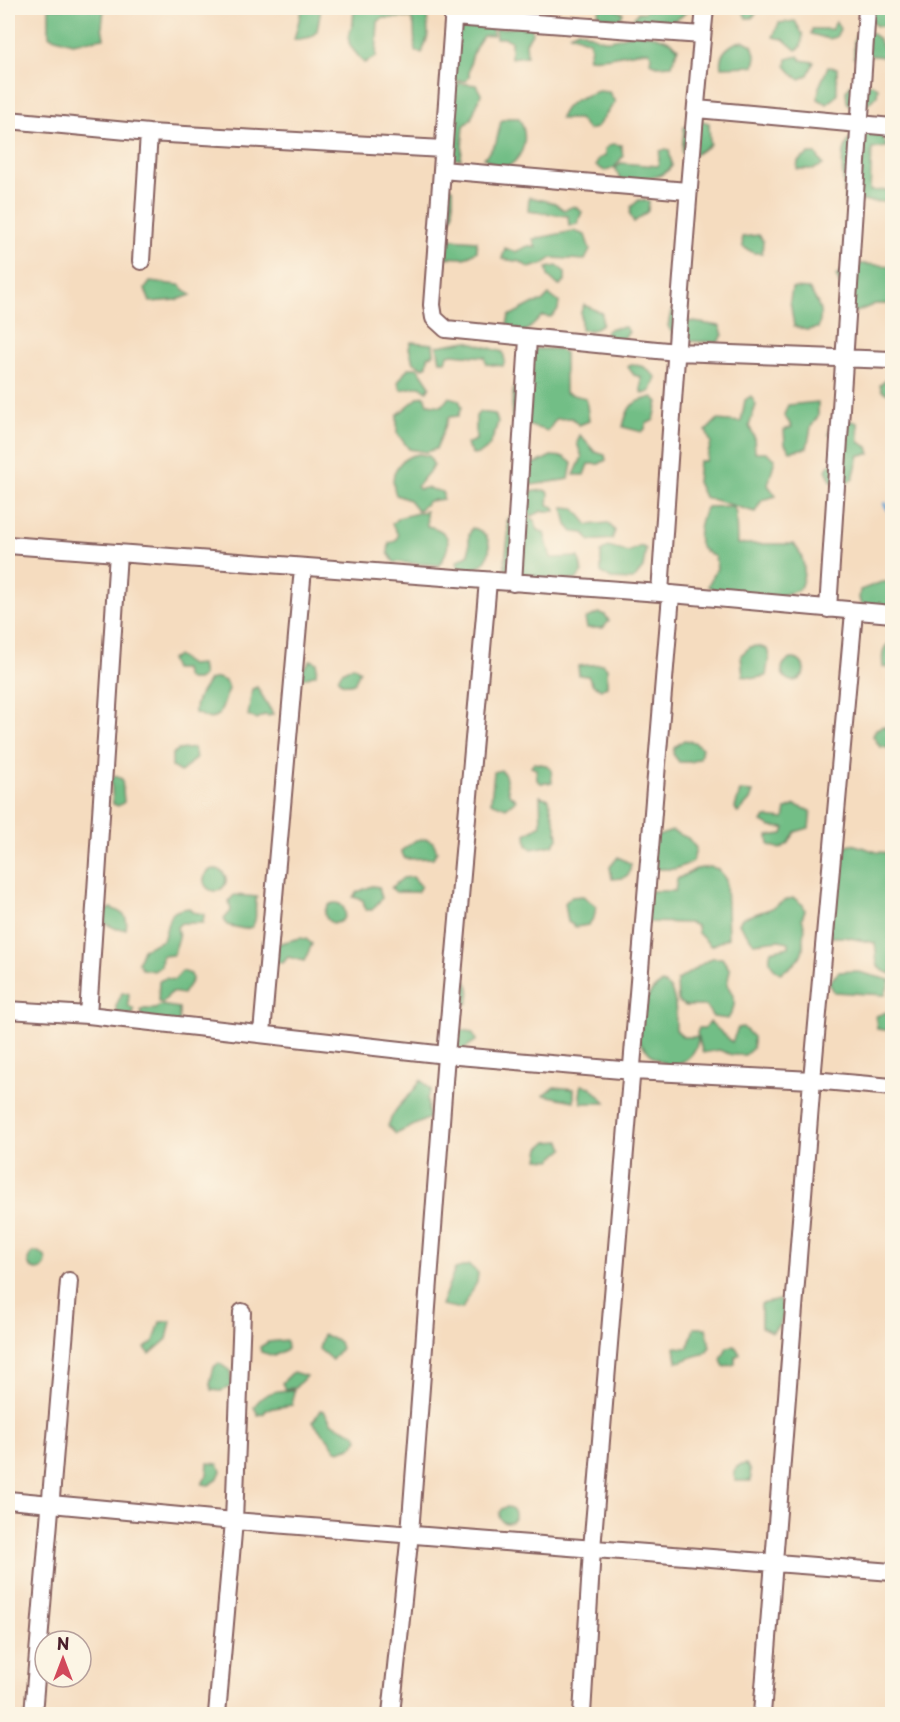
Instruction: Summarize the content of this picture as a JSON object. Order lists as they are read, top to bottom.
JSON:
{
  "north": "top"
}
